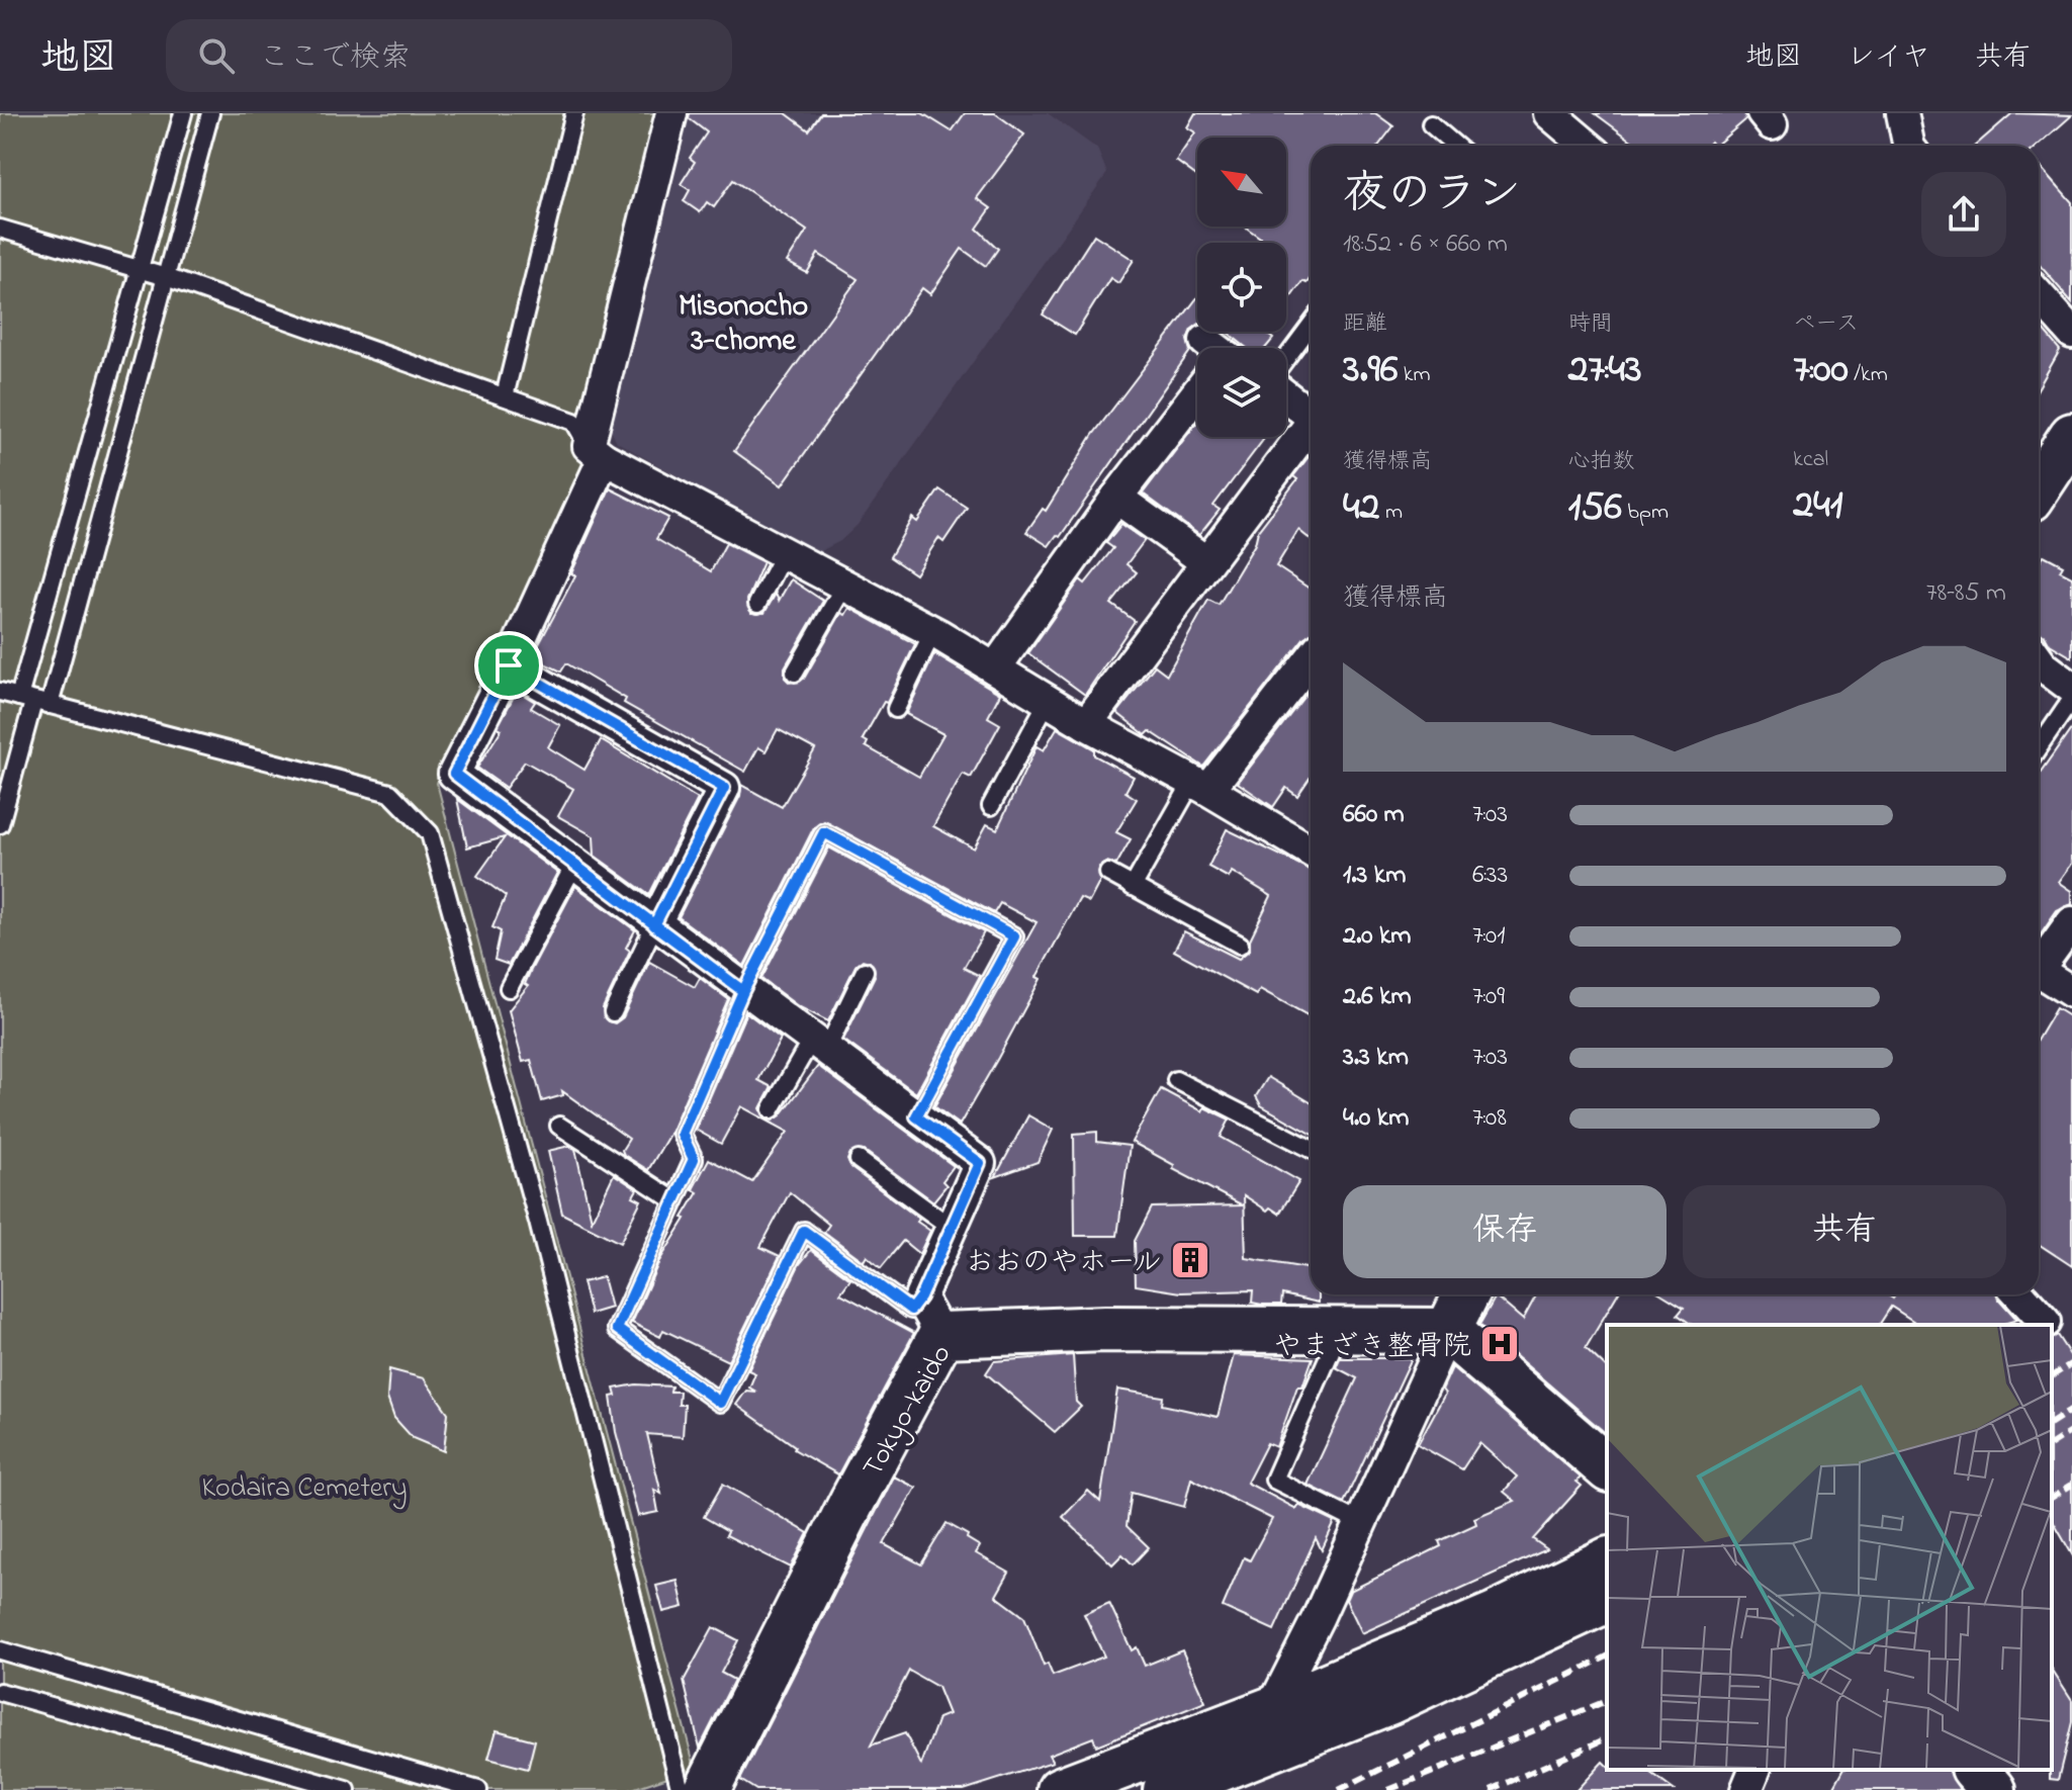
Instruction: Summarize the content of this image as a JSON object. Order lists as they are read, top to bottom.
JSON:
{
  "streets": {
    "street": ["Tokyo-kaido"]
  },
  "districts": ["Misonocho 3-chome"],
  "parks": ["Kodaira Cemetery"],
  "places": {
    "building": ["おおのやホール"],
    "hospital": ["やまざき整骨院"]
  },
  "north": "top left",
  "page": {
    "header": "地図",
    "search": "ここで検索",
    "nav": ["地図", "レイヤ", "共有"],
    "heading": ["夜のラン", "18:52 · 6 × 660 m"],
    "stats": [
      ["距離", "3.96 km"],
      ["時間", "27:43"],
      ["ペース", "7:00 /km"],
      ["獲得標高", "42 m"],
      ["心拍数", "156 bpm"],
      ["kcal", "241"]
    ],
    "chart": ["獲得標高", "78–85 m"],
    "list": [
      {
        "name": "660 m",
        "note": "7:03"
      },
      {
        "name": "1.3 km",
        "note": "6:33"
      },
      {
        "name": "2.0 km",
        "note": "7:01"
      },
      {
        "name": "2.6 km",
        "note": "7:09"
      },
      {
        "name": "3.3 km",
        "note": "7:03"
      },
      {
        "name": "4.0 km",
        "note": "7:08"
      }
    ],
    "buttons": ["保存", "共有"]
  }
}
